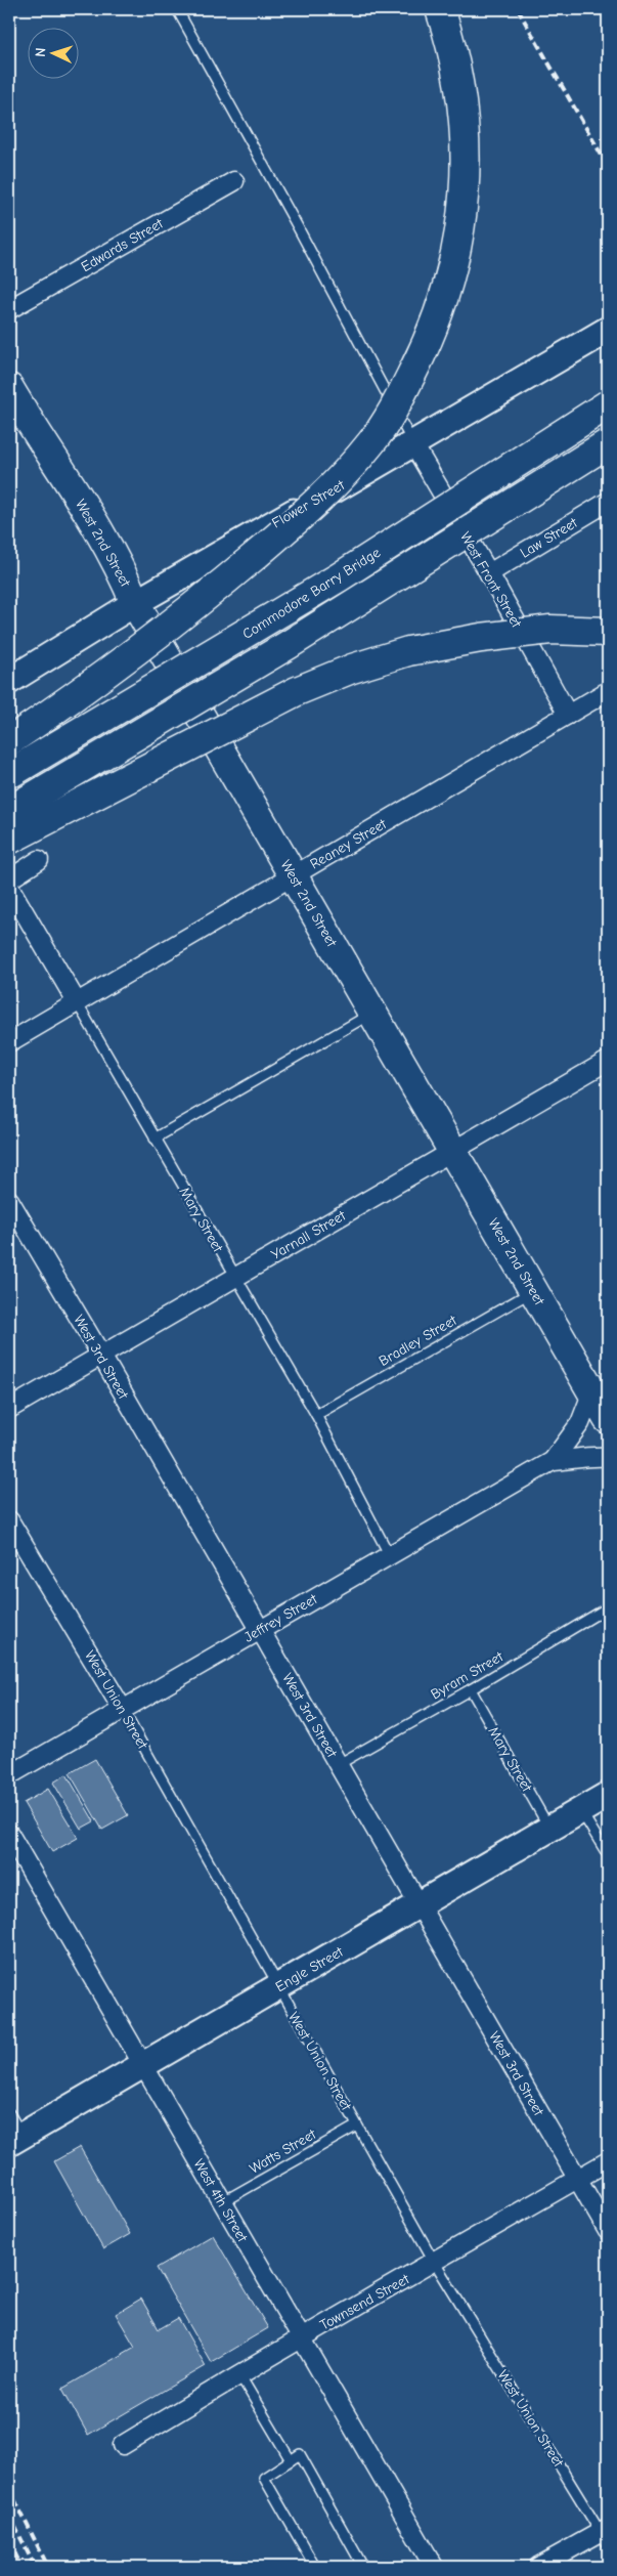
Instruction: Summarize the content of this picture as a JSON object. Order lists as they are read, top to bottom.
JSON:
{
  "streets": {
    "main road": ["West 2nd Street", "Commodore Barry Bridge"],
    "street": [
      "Edwards Street",
      "Flower Street",
      "Law Street",
      "West Front Street",
      "Reaney Street",
      "Mary Street",
      "Yarnall Street",
      "West 3rd Street",
      "Jeffrey Street",
      "West Union Street",
      "Engle Street",
      "West 4th Street",
      "Townsend Street"
    ],
    "lane": ["Bradley Street", "Byram Street", "Watts Street"]
  },
  "crossings": [
    ["Flower Street", "West 2nd Street"],
    ["Flower Street", "West Front Street"],
    ["Law Street", "West Front Street"],
    ["West 2nd Street", "Reaney Street"],
    ["West 2nd Street", "Yarnall Street"],
    ["West 2nd Street", "Bradley Street"],
    ["West Front Street", "Reaney Street"],
    ["Reaney Street", "Mary Street"],
    ["Mary Street", "Yarnall Street"],
    ["Mary Street", "Bradley Street"],
    ["Mary Street", "Jeffrey Street"],
    ["Mary Street", "Byram Street"],
    ["Mary Street", "Engle Street"],
    ["Yarnall Street", "West 3rd Street"],
    ["West 3rd Street", "Jeffrey Street"],
    ["West 3rd Street", "Byram Street"],
    ["West 3rd Street", "Engle Street"],
    ["West 3rd Street", "Townsend Street"],
    ["Jeffrey Street", "West Union Street"],
    ["West Union Street", "Engle Street"],
    ["West Union Street", "Watts Street"],
    ["West Union Street", "Townsend Street"],
    ["Engle Street", "West 4th Street"],
    ["Watts Street", "West 4th Street"],
    ["West 4th Street", "Townsend Street"]
  ],
  "north": "left"
}
